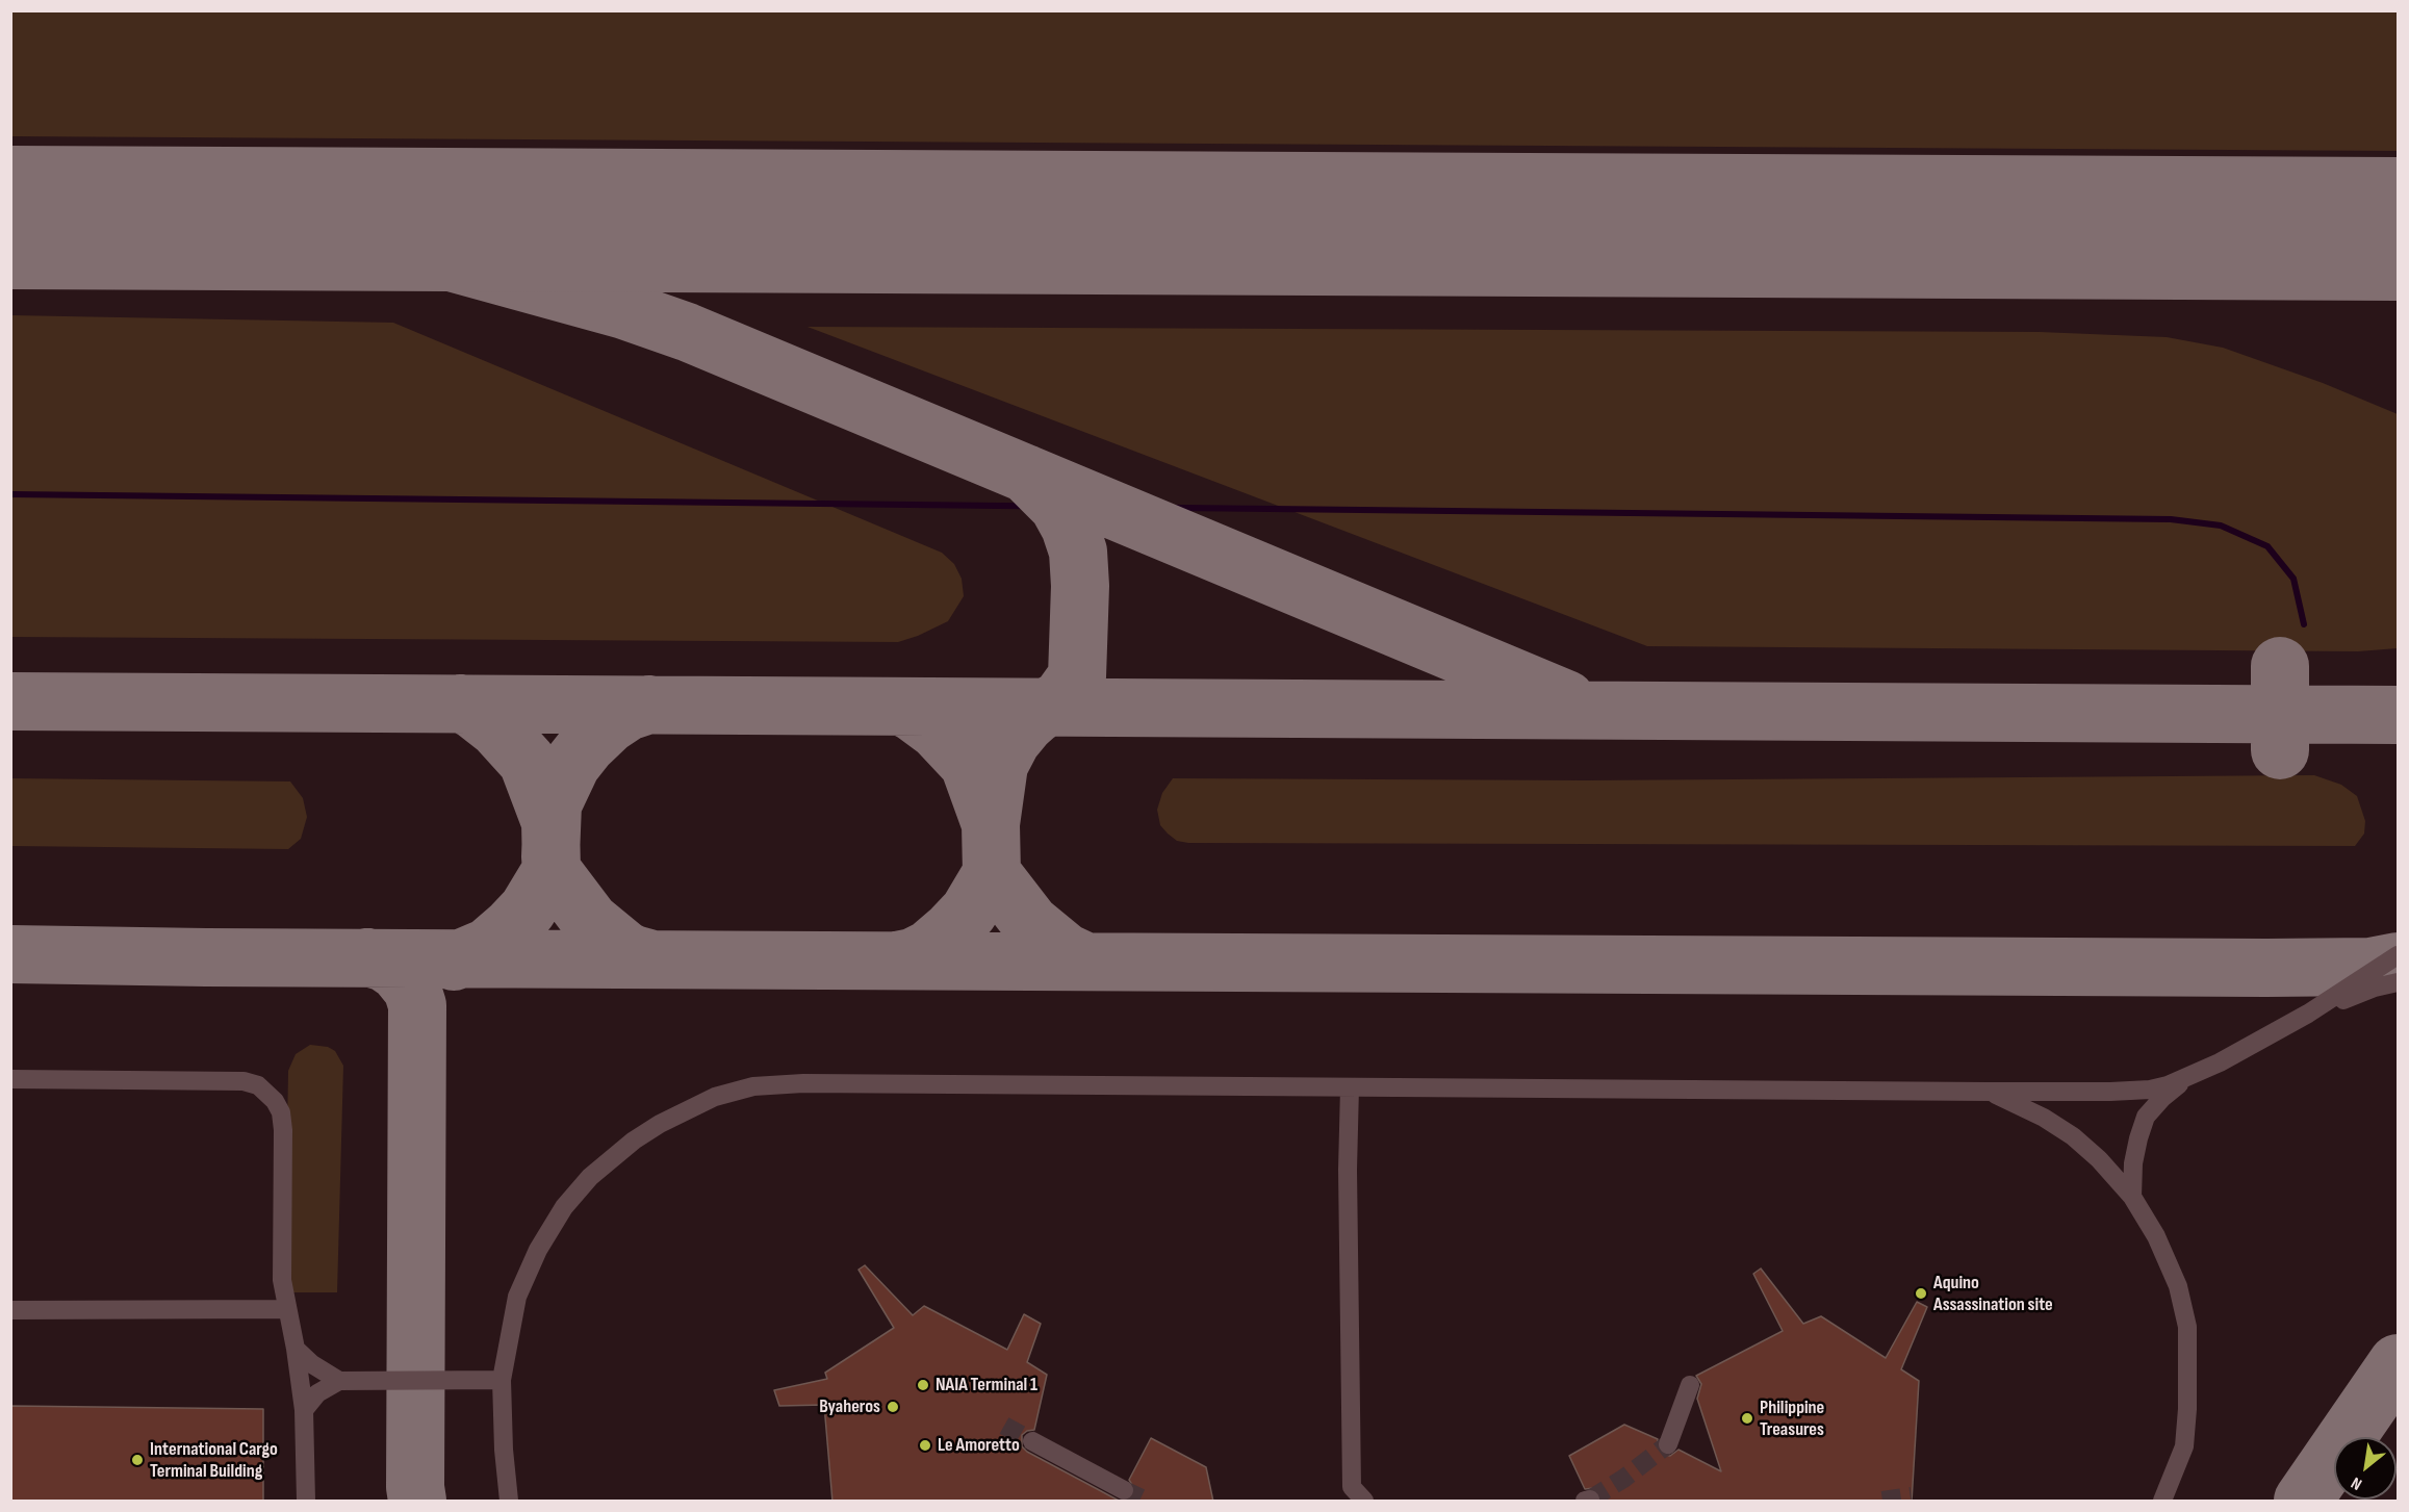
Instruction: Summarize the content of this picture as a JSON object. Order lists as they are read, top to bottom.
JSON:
{
  "places": [
    "Aquino Assassination site",
    "NAIA Terminal 1",
    "Byaheros",
    "Philippine Treasures",
    "Le Amoretto",
    "International Cargo Terminal Building"
  ],
  "north": "bottom left"
}
